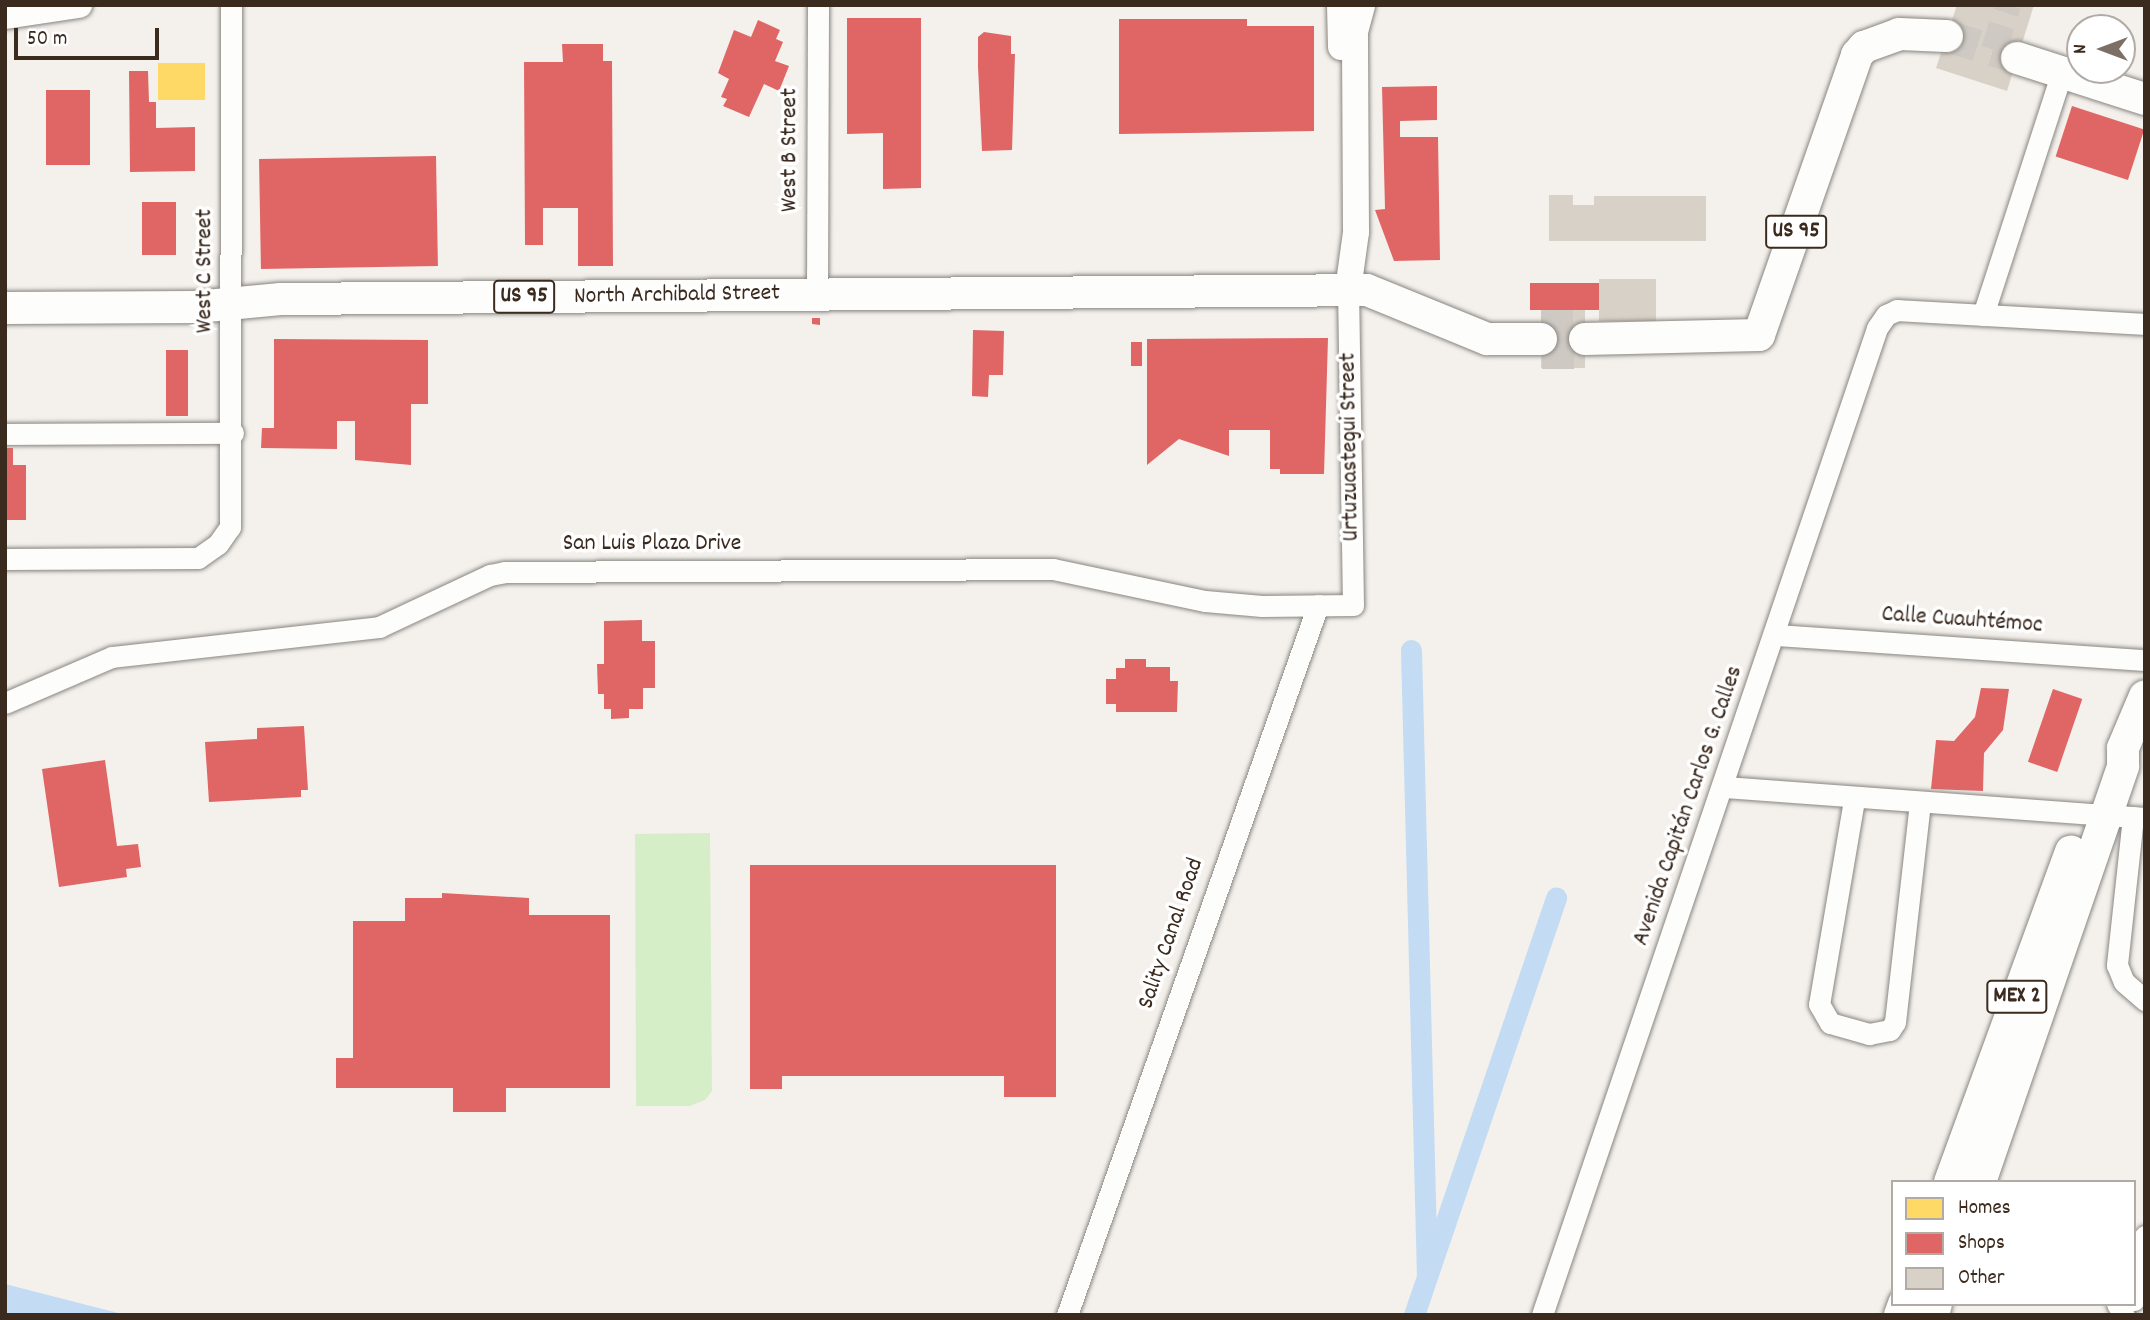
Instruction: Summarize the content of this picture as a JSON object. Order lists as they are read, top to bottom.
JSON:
{
  "streets": {
    "highway": ["US 95", "North Archibald Street", "MEX 2"],
    "main road": ["Urtuzuastegui Street"],
    "street": [
      "West B Street",
      "West C Street",
      "San Luis Plaza Drive",
      "Calle Cuauhtémoc",
      "Avenida Capitán Carlos G. Calles",
      "Sality Canal Road"
    ]
  },
  "crossings": [
    ["West B Street", "North Archibald Street"],
    ["US 95", "North Archibald Street"],
    ["US 95", "Urtuzuastegui Street"],
    ["West C Street", "North Archibald Street"],
    ["North Archibald Street", "Urtuzuastegui Street"],
    ["Urtuzuastegui Street", "San Luis Plaza Drive"],
    ["Urtuzuastegui Street", "Sality Canal Road"],
    ["San Luis Plaza Drive", "Sality Canal Road"],
    ["Calle Cuauhtémoc", "Avenida Capitán Carlos G. Calles"]
  ],
  "legend": ["Homes", "Shops", "Other"],
  "scale_bar": "50 m",
  "north": "left"
}
